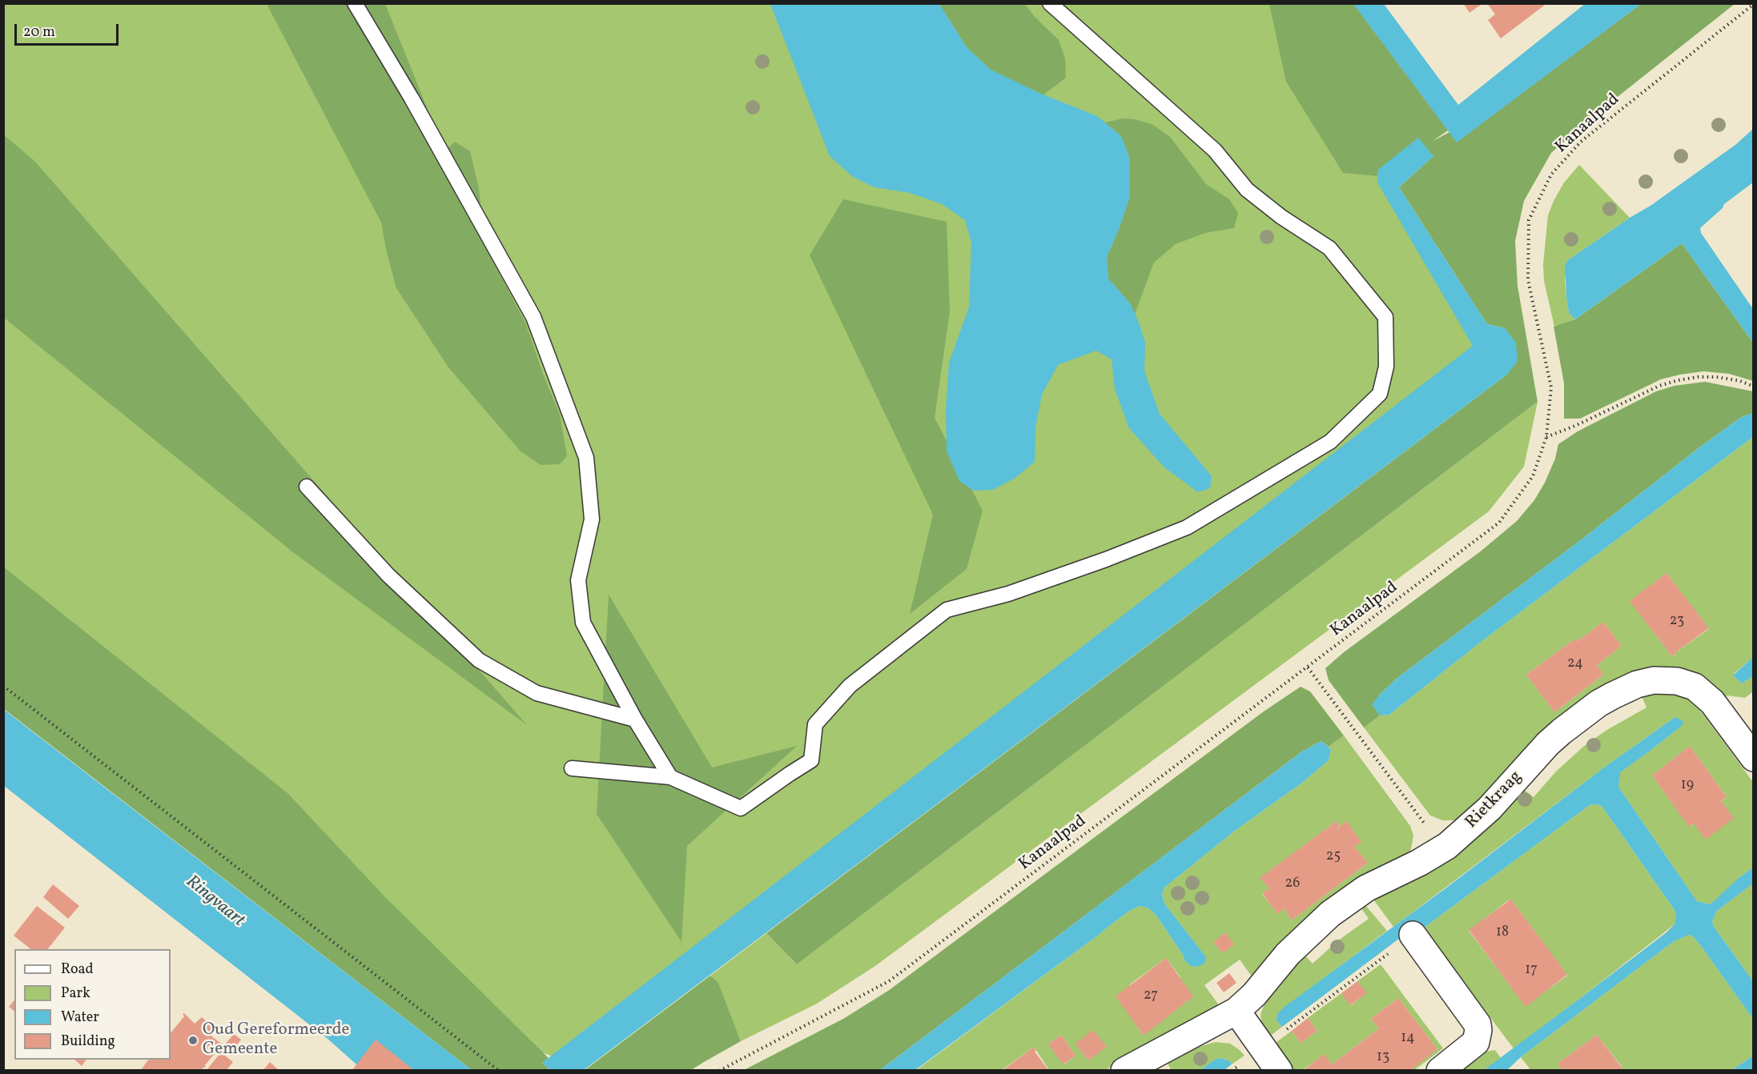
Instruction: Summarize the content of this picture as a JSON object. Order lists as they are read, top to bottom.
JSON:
{
  "streets": {
    "street": ["Rietkraag"],
    "path": ["Kanaalpad"]
  },
  "water": ["Ringvaart"],
  "places": ["Oud Gereformeerde Gemeente"],
  "house_numbers": [
    "23",
    "24",
    "19",
    "25",
    "26",
    "18",
    "17",
    "27",
    "14",
    "13"
  ],
  "legend": [
    "Road",
    "Park",
    "Water",
    "Building"
  ],
  "scale_bar": "20 m"
}
